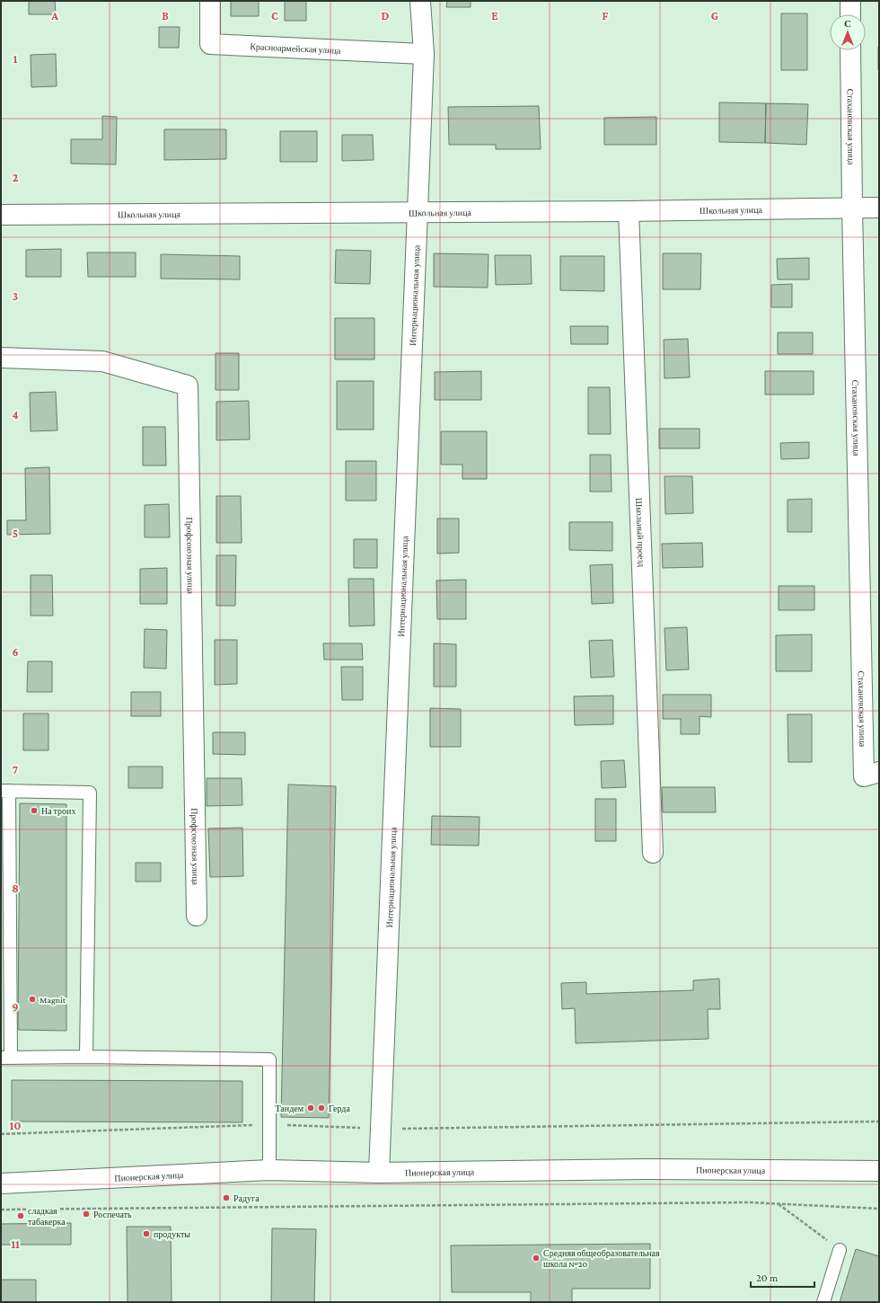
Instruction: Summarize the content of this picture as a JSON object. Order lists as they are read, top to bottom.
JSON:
{
  "streets": {
    "street": [
      "Красноармейская улица",
      "Стахановская улица",
      "Школьная улица",
      "Интернациональная улица",
      "Школьный проезд",
      "Профсоюзная улица",
      "Пионерская улица"
    ]
  },
  "crossings": [
    ["Красноармейская улица", "Интернациональная улица"],
    ["Стахановская улица", "Школьная улица"],
    ["Школьная улица", "Интернациональная улица"],
    ["Школьная улица", "Школьный проезд"],
    ["Интернациональная улица", "Пионерская улица"]
  ],
  "places": [
    "На троих",
    "Magnit",
    "Тандем",
    "Герда",
    "Радуга",
    "Роспечать",
    "сладкая табакерка",
    "продукты",
    "Средняя общеобразовательная школа №20"
  ],
  "scale_bar": "20 m",
  "north": "top",
  "grid": {
    "columns": [
      "A",
      "B",
      "C",
      "D",
      "E",
      "F",
      "G"
    ],
    "rows": [
      "1",
      "2",
      "3",
      "4",
      "5",
      "6",
      "7",
      "8",
      "9",
      "10",
      "11"
    ]
  }
}
